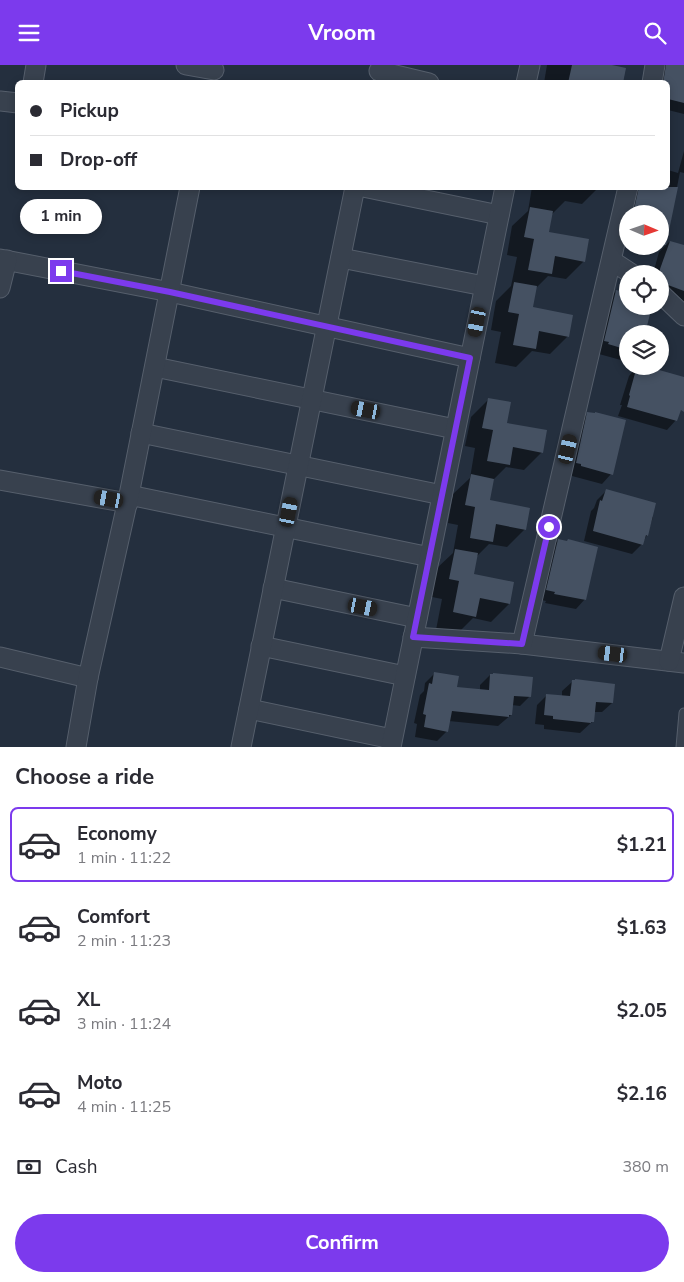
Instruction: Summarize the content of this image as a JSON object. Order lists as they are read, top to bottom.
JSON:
{
  "north": "right",
  "page": {
    "header": "Vroom",
    "banner": ["Pickup", "Drop-off"],
    "bubble": "1 min",
    "heading": "Choose a ride",
    "list": [
      {
        "name": "Economy",
        "note": "1 min · 11:22",
        "value": "$1.21"
      },
      {
        "name": "Comfort",
        "note": "2 min · 11:23",
        "value": "$1.63"
      },
      {
        "name": "XL",
        "note": "3 min · 11:24",
        "value": "$2.05"
      },
      {
        "name": "Moto",
        "note": "4 min · 11:25",
        "value": "$2.16"
      }
    ],
    "pay": ["Cash", "380 m"],
    "buttons": "Confirm"
  }
}
